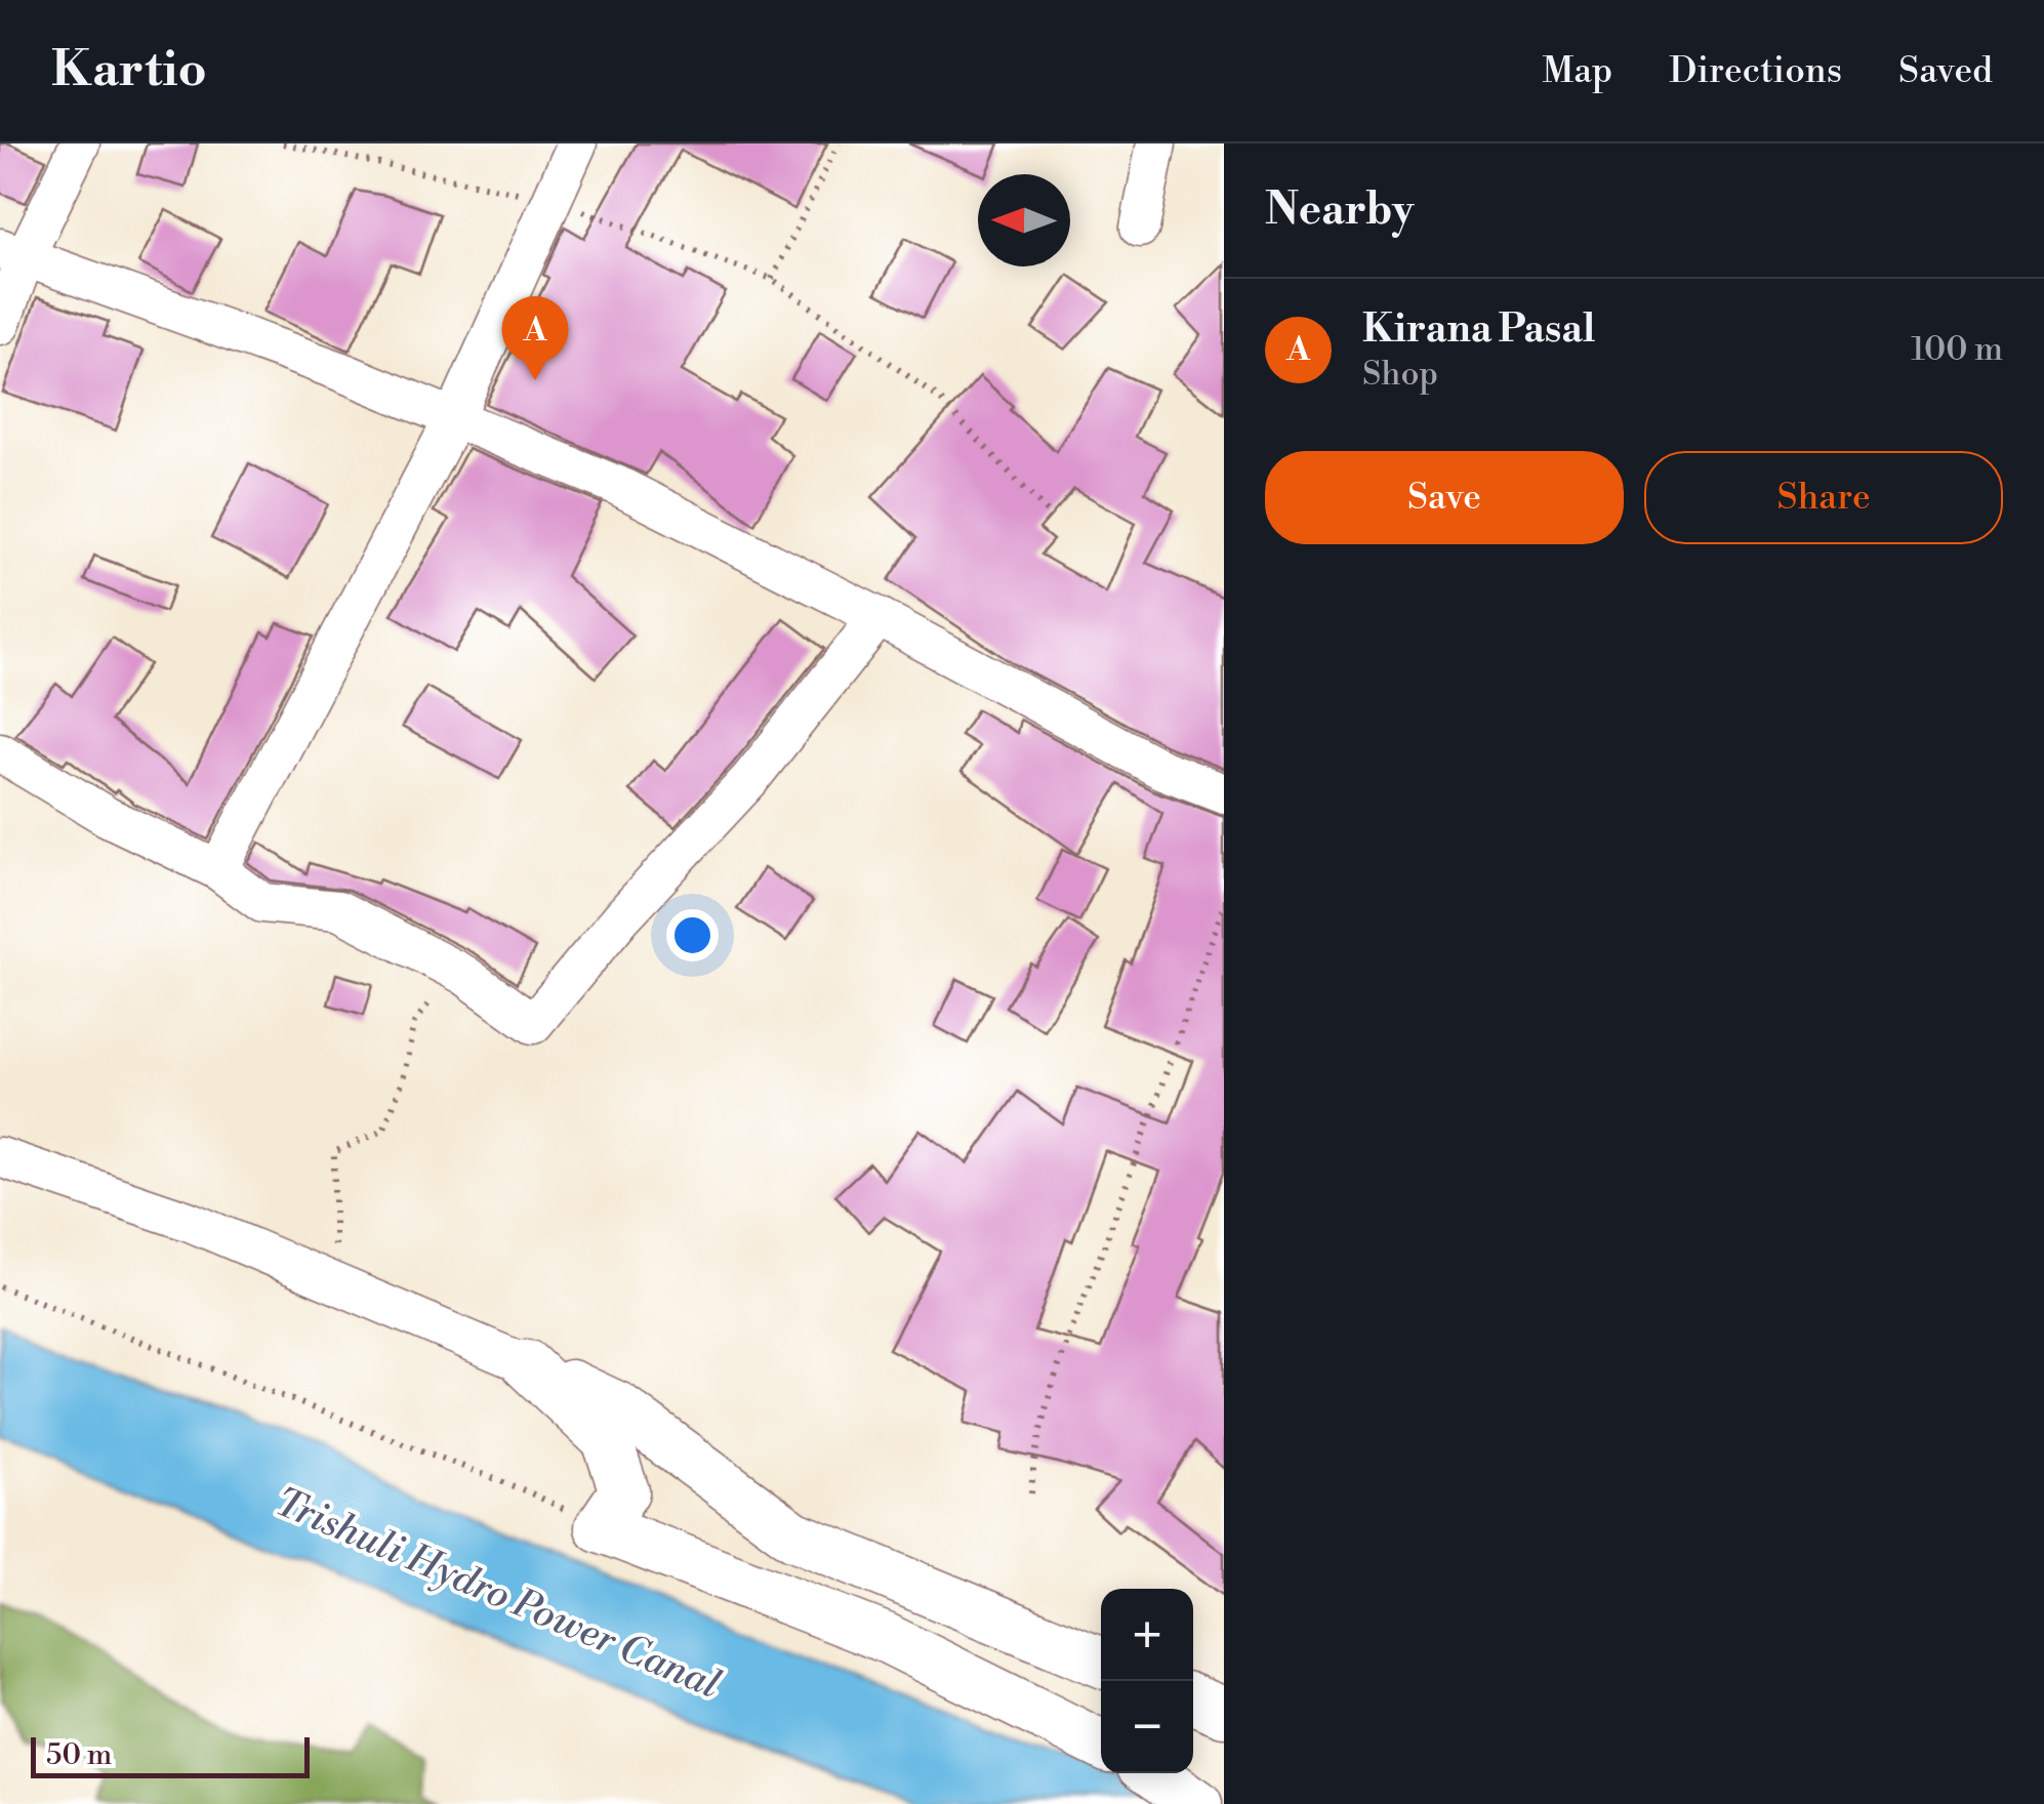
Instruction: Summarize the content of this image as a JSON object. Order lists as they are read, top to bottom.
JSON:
{
  "water": ["Trishuli Hydro Power Canal"],
  "scale_bar": "50 m",
  "north": "left",
  "page": {
    "header": "Kartio",
    "nav": ["Map", "Directions", "Saved"],
    "heading": "Nearby",
    "list": [
      {
        "mark": "A",
        "name": "Kirana Pasal",
        "note": "Shop",
        "value": "100 m"
      }
    ],
    "pins": "A",
    "buttons": ["Save", "Share"],
    "map_buttons": ["+", "−"],
    "scale": "50 m"
  }
}
